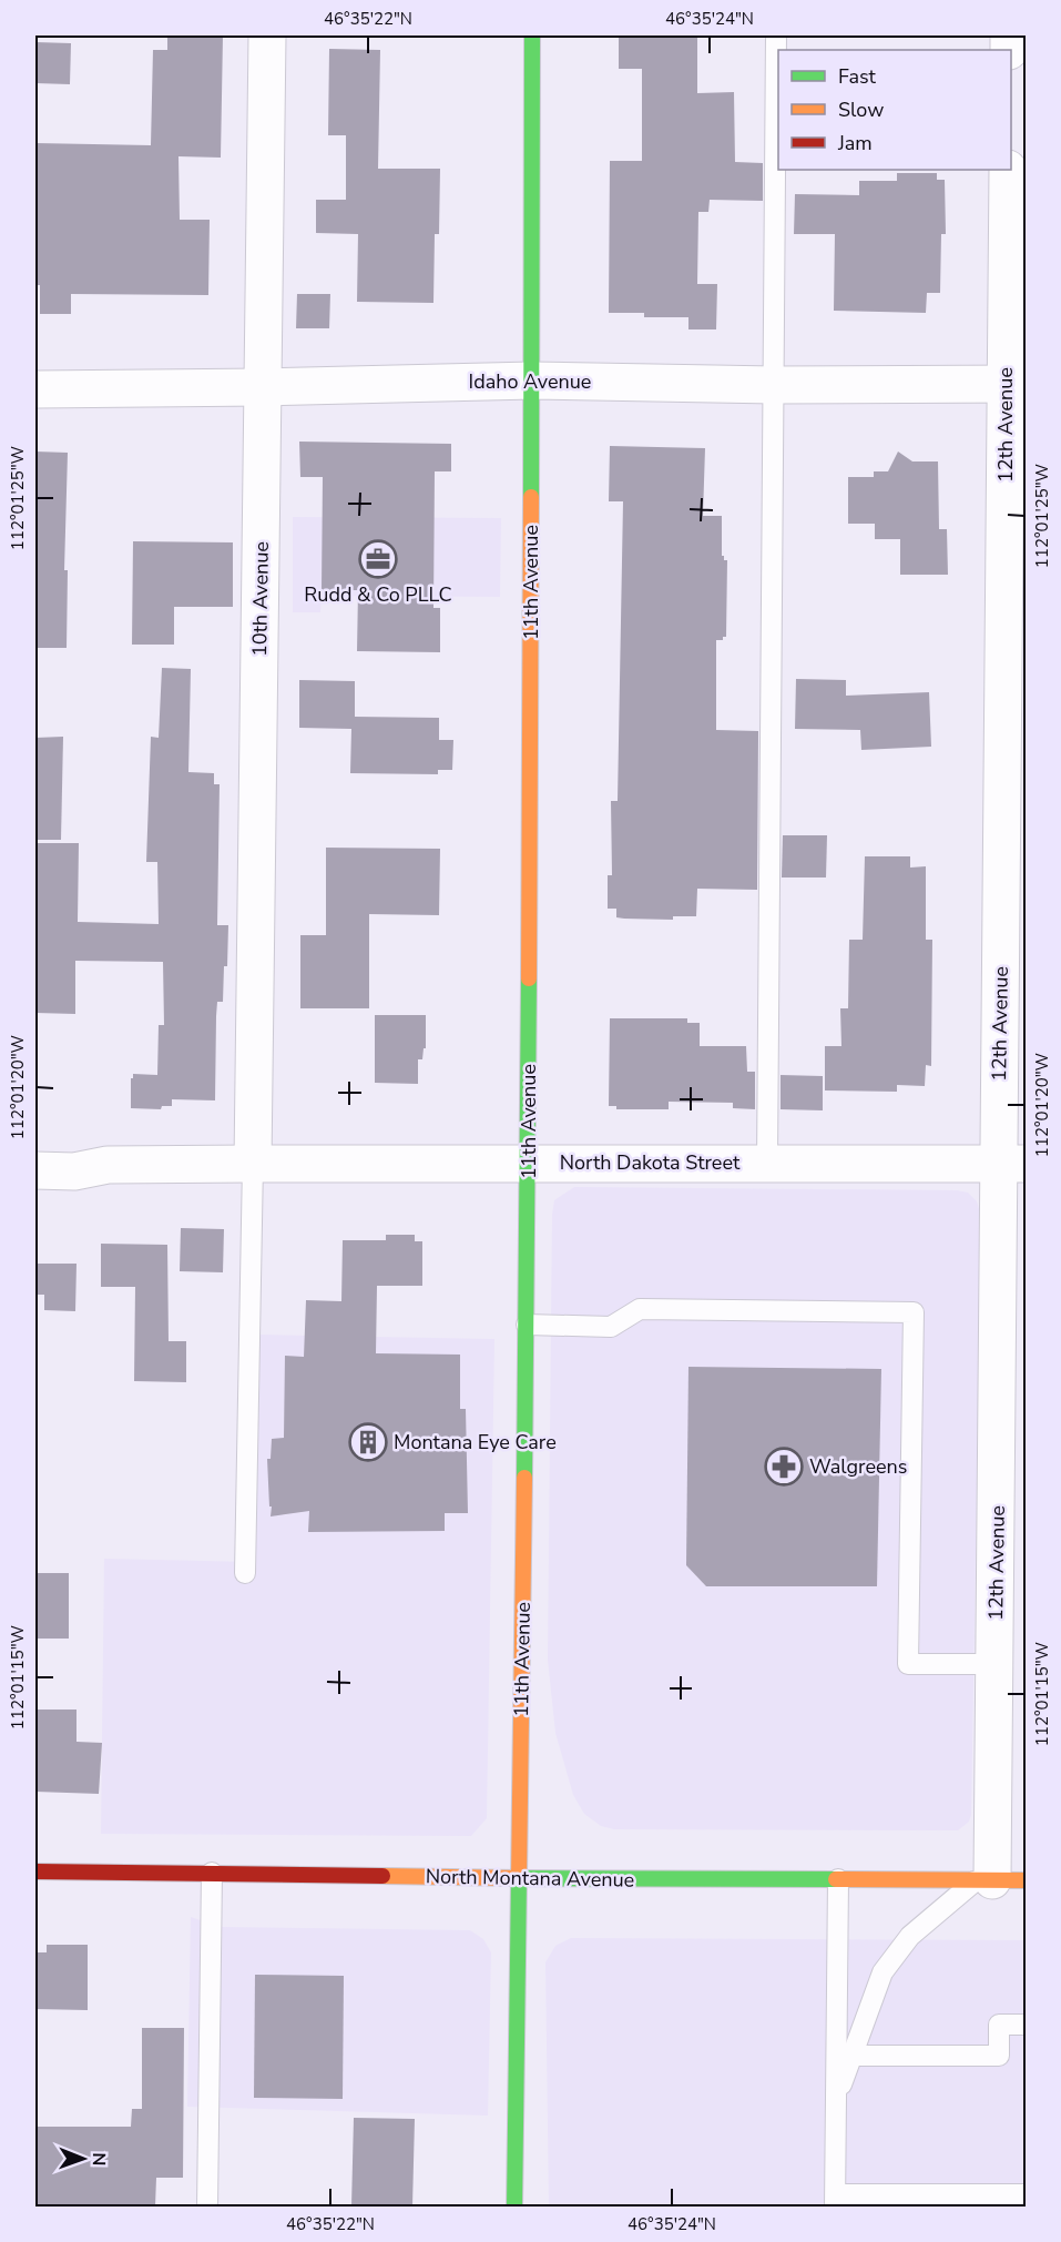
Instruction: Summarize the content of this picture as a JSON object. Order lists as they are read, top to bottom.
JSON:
{
  "streets": {
    "main road": ["11th Avenue", "North Montana Avenue"],
    "street": [
      "Idaho Avenue",
      "12th Avenue",
      "10th Avenue",
      "North Dakota Street"
    ]
  },
  "crossings": [
    ["Idaho Avenue", "12th Avenue"],
    ["Idaho Avenue", "11th Avenue"],
    ["Idaho Avenue", "10th Avenue"],
    ["12th Avenue", "North Dakota Street"],
    ["12th Avenue", "North Montana Avenue"],
    ["11th Avenue", "North Dakota Street"],
    ["11th Avenue", "North Montana Avenue"],
    ["10th Avenue", "North Dakota Street"]
  ],
  "places": {
    "office": ["Rudd & Co PLLC"],
    "building": ["Montana Eye Care"],
    "pharmacy": ["Walgreens"]
  },
  "legend": ["Fast", "Slow", "Jam"],
  "north": "right",
  "coordinates": [
    "46°35'22\"N",
    "46°35'24\"N",
    "112°01'25\"W",
    "112°01'20\"W",
    "112°01'15\"W"
  ]
}
